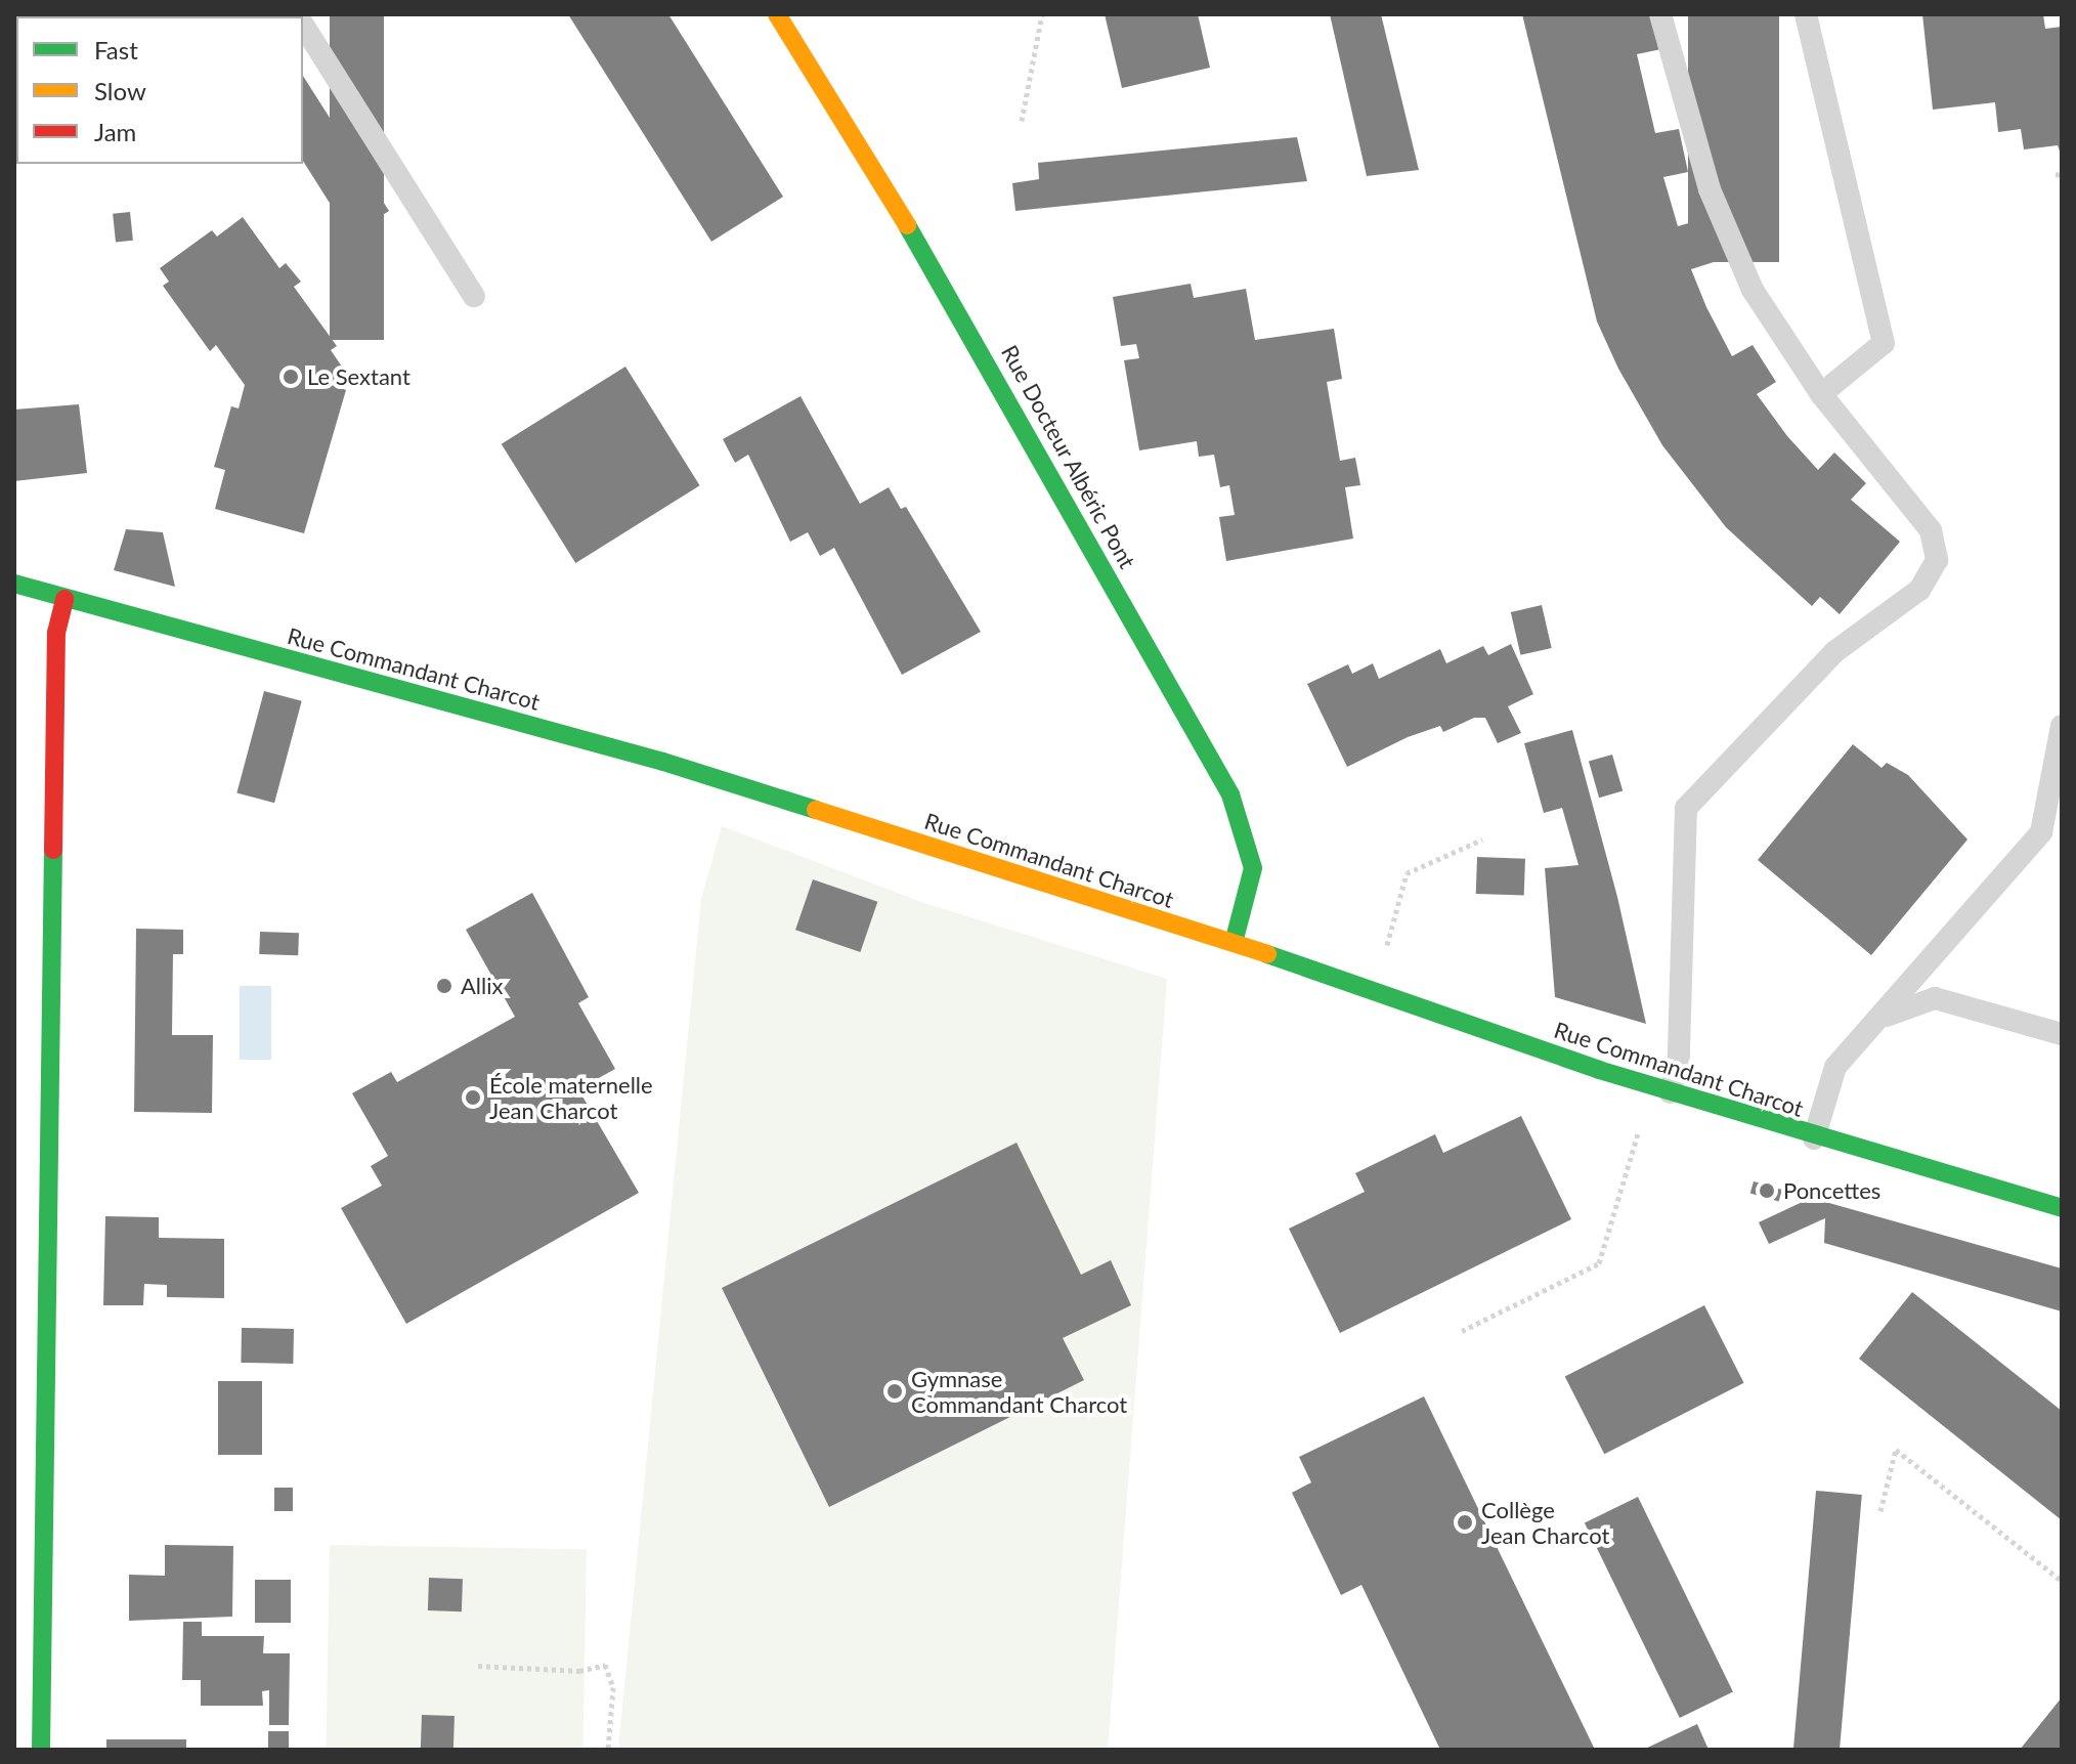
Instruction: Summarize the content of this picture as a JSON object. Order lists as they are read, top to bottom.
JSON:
{
  "streets": {
    "street": ["Rue Docteur Albéric Pont", "Rue Commandant Charcot"]
  },
  "crossings": [
    ["Rue Docteur Albéric Pont", "Rue Commandant Charcot"]
  ],
  "places": [
    "Le Sextant",
    "Allix",
    "École maternelle Jean Charcot",
    "Poncettes",
    "Gymnase Commandant Charcot",
    "Collège Jean Charcot"
  ],
  "legend": ["Fast", "Slow", "Jam"]
}
